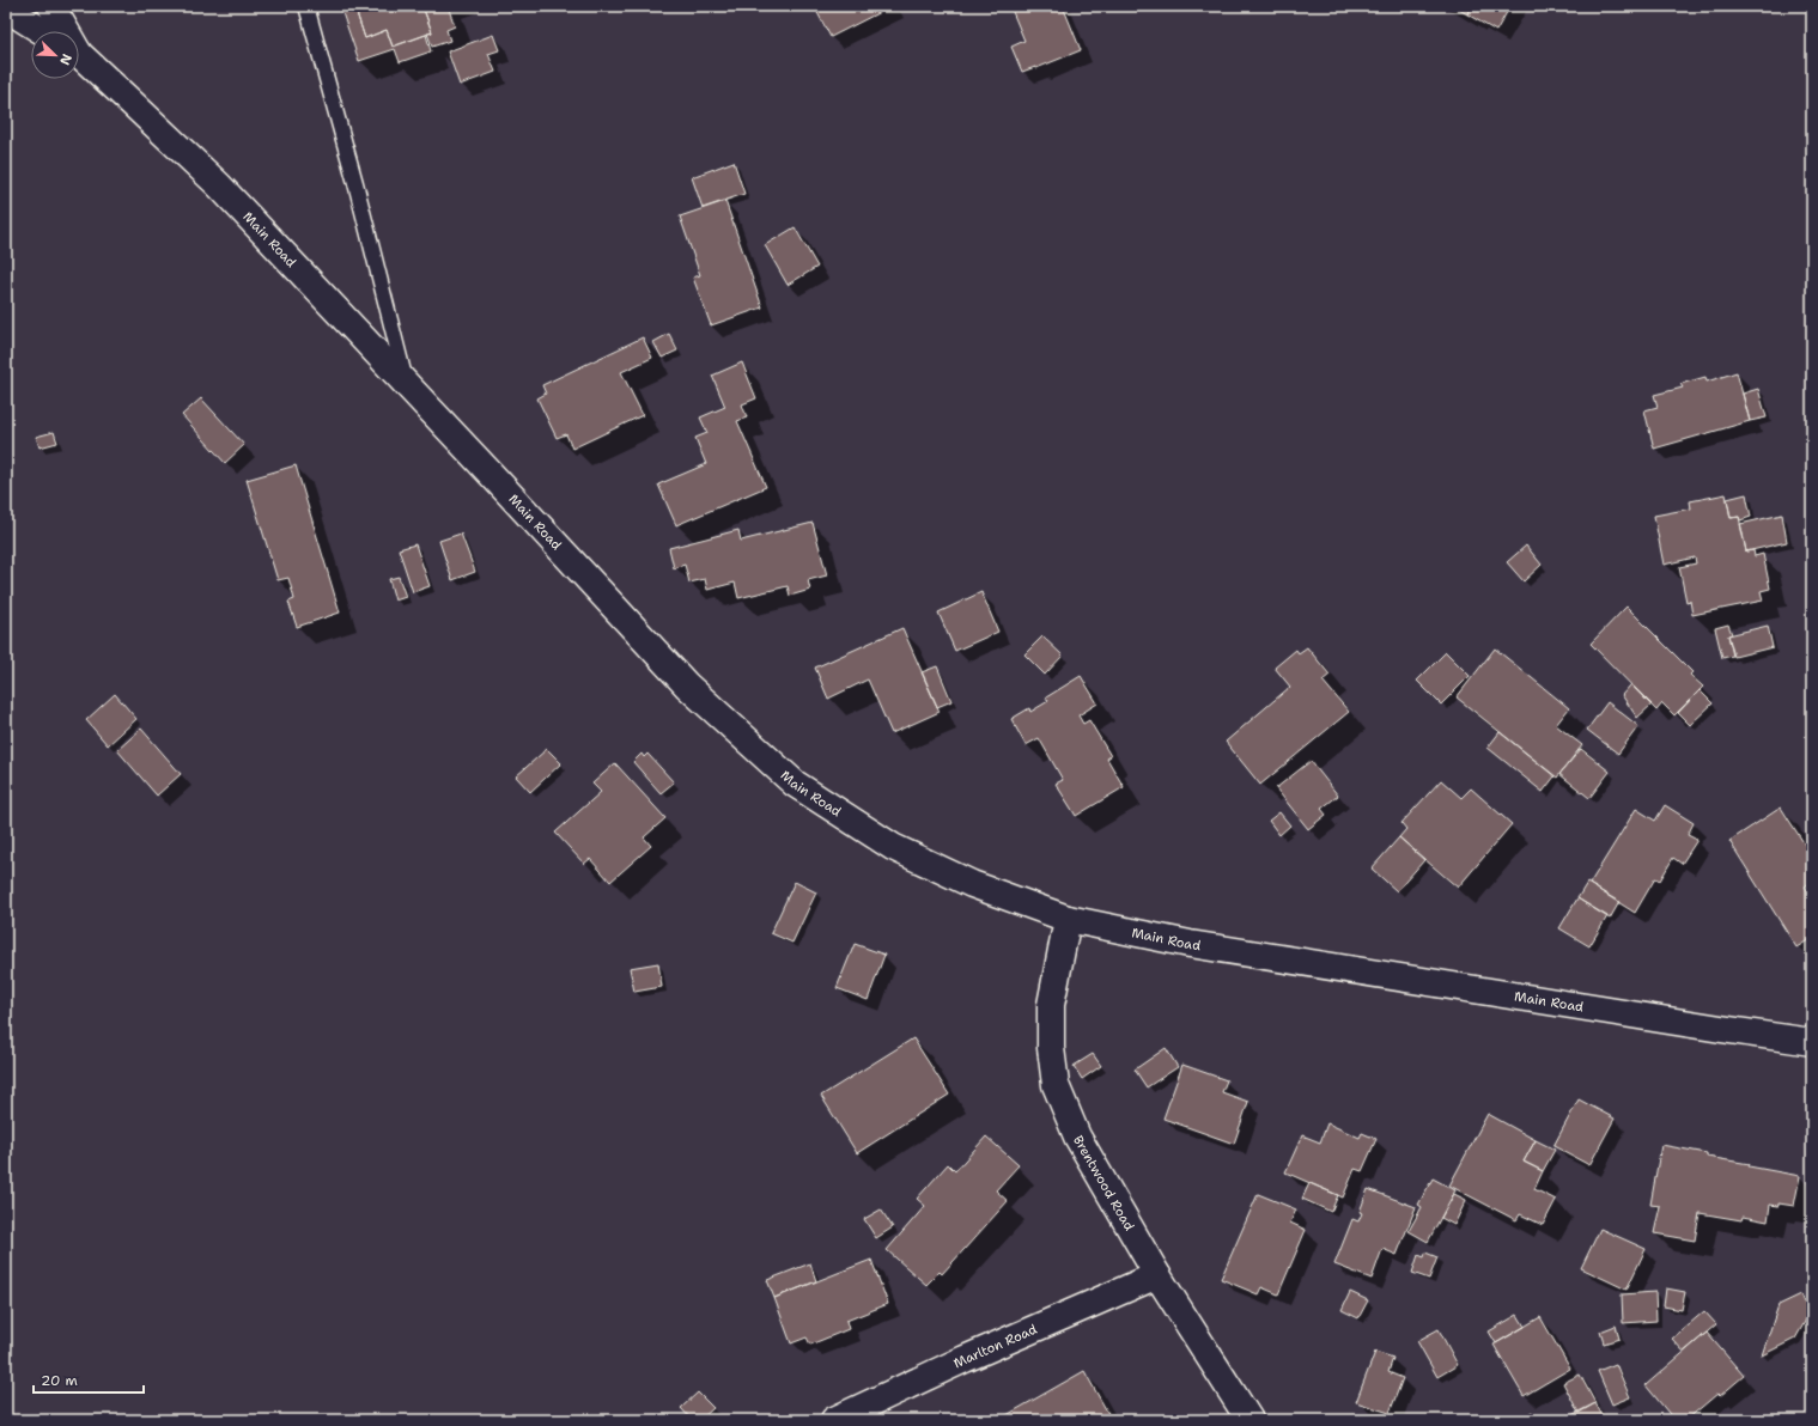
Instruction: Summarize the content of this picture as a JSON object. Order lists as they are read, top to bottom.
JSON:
{
  "streets": {
    "main road": ["Main Road", "Brentwood Road", "Marlton Road"]
  },
  "crossings": [
    ["Main Road", "Brentwood Road"],
    ["Brentwood Road", "Marlton Road"]
  ],
  "scale_bar": "20 m",
  "north": "bottom right"
}
